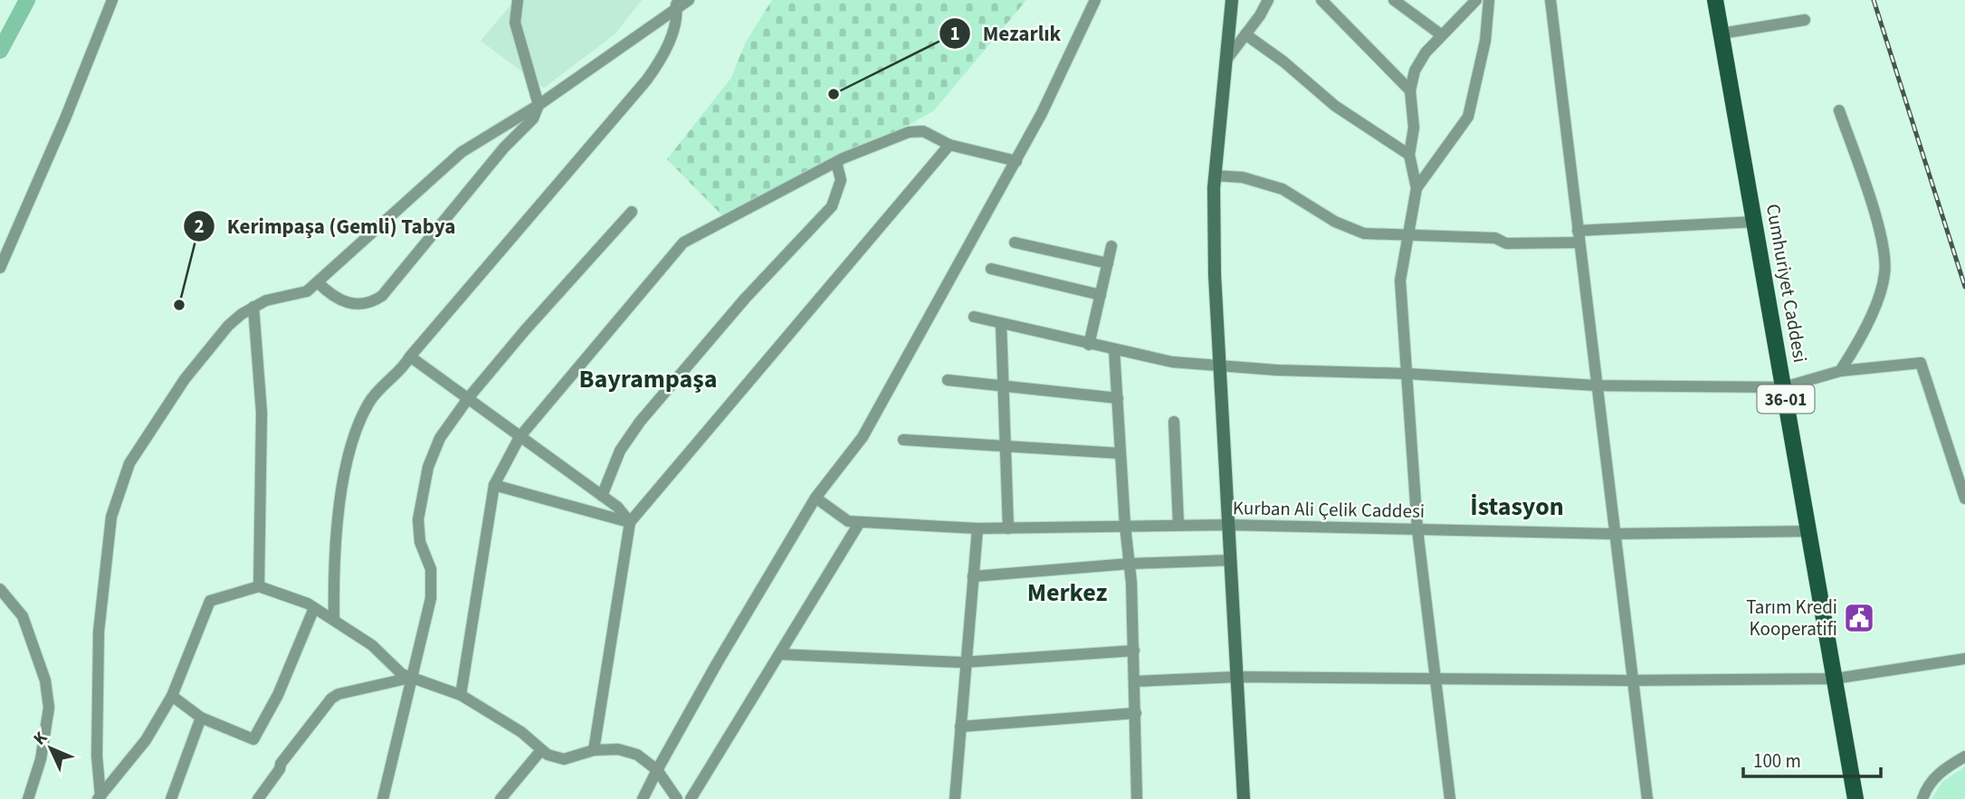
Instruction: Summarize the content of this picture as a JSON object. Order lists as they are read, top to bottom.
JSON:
{
  "streets": {
    "main road": ["Cumhuriyet Caddesi", "36-01"],
    "street": ["Kurban Ali Çelik Caddesi"]
  },
  "crossings": [
    ["Cumhuriyet Caddesi", "Kurban Ali Çelik Caddesi"]
  ],
  "districts": ["Bayrampaşa", "İstasyon", "Merkez"],
  "places": {
    "other": ["Mezarlık", "Kerimpaşa (Gemli) Tabya"],
    "public building": ["Tarım Kredi Kooperatifi"]
  },
  "scale_bar": "100 m",
  "north": "top left"
}
